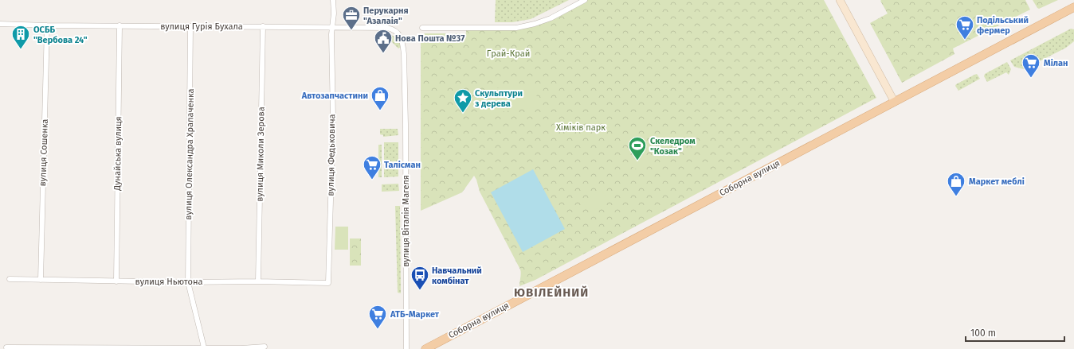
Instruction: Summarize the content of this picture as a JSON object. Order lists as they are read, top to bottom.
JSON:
{
  "streets": {
    "main road": ["Соборна вулиця"],
    "street": [
      "вулиця Гурія Бухала",
      "вулиця Сошенка",
      "Дунайська вулиця",
      "вулиця Олександра Храпаченка",
      "вулиця Миколи Зерова",
      "вулиця Федьковича",
      "вулиця Віталія Магеля",
      "вулиця Ньютона"
    ]
  },
  "crossings": [
    ["вулиця Гурія Бухала", "вулиця Сошенка"],
    ["вулиця Гурія Бухала", "Дунайська вулиця"],
    ["вулиця Гурія Бухала", "вулиця Олександра Храпаченка"],
    ["вулиця Гурія Бухала", "вулиця Миколи Зерова"],
    ["вулиця Гурія Бухала", "вулиця Федьковича"],
    ["вулиця Гурія Бухала", "вулиця Віталія Магеля"],
    ["вулиця Сошенка", "вулиця Ньютона"],
    ["Дунайська вулиця", "вулиця Ньютона"],
    ["вулиця Олександра Храпаченка", "вулиця Ньютона"],
    ["вулиця Миколи Зерова", "вулиця Ньютона"],
    ["вулиця Федьковича", "вулиця Ньютона"]
  ],
  "districts": ["ЮВІЛЕЙНИЙ"],
  "parks": ["Грай-Край", "Хіміків парк"],
  "places": {
    "office": ["Перукарня \"Азалаія\""],
    "supermarket": [
      "Подільський фермер",
      "Мілан",
      "Талісман",
      "АТБ-Маркет"
    ],
    "building": ["ОСББ \"Вербова 24\""],
    "public building": ["Нова Пошта №37"],
    "shop": ["Автозапчастини", "Маркет меблі"],
    "place": ["Скульптури з дерева"],
    "sports": ["Скеледром \"Козак\""],
    "bus stop": ["Навчальний комбінат"]
  },
  "scale_bar": "100 m"
}
